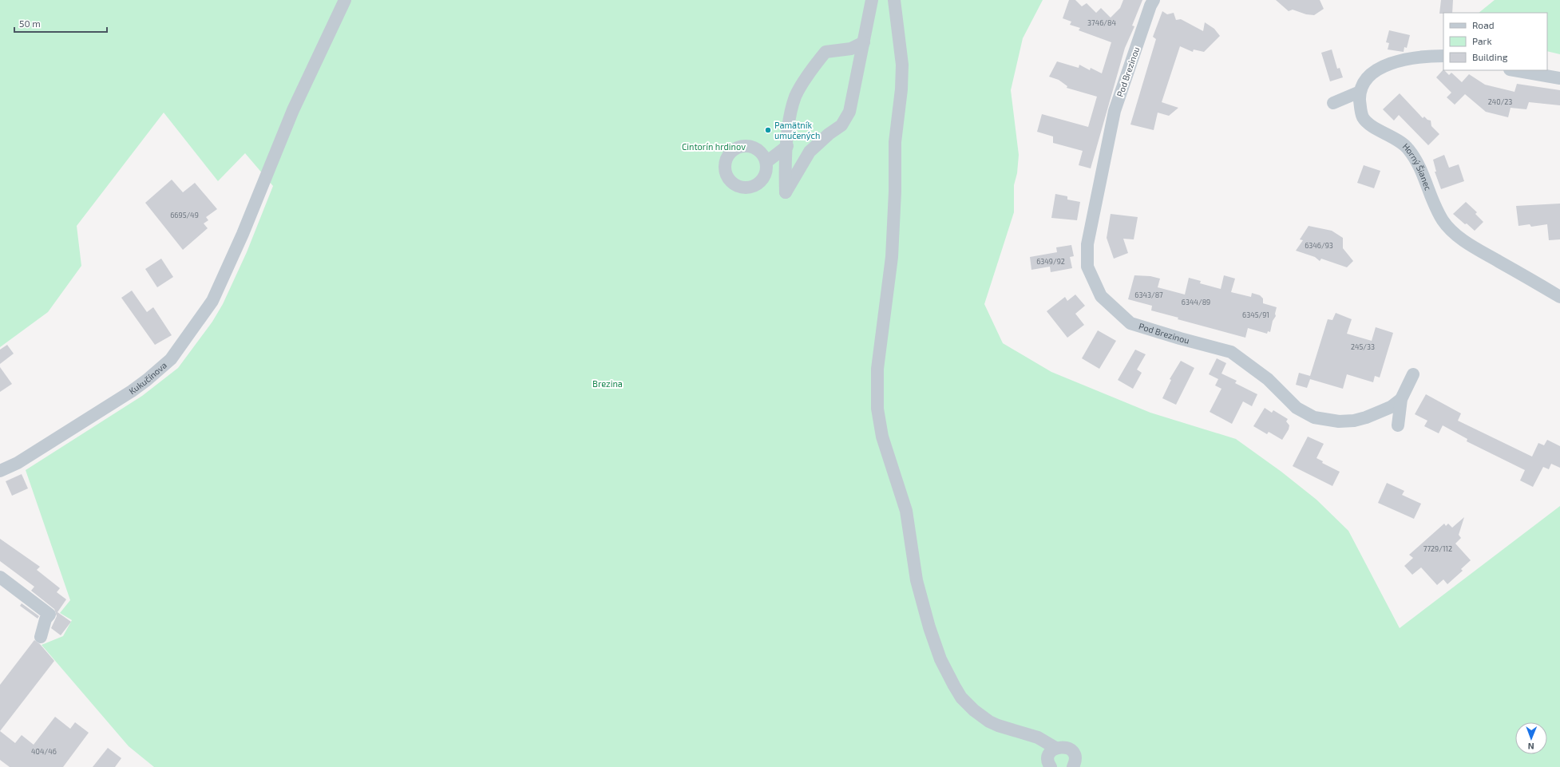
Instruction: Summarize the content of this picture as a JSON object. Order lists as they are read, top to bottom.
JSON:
{
  "streets": {
    "street": ["Pod Brezinou", "Horný Šianec", "Kukučínova"]
  },
  "parks": ["Cintorín hrdinov", "Brezina"],
  "places": ["Pamätník umučených"],
  "house_numbers": [
    "3746/84",
    "240/23",
    "6695/49",
    "6346/93",
    "6349/92",
    "6343/87",
    "6344/89",
    "6345/91",
    "245/33",
    "7729/112",
    "404/46"
  ],
  "legend": ["Road", "Park", "Building"],
  "scale_bar": "50 m",
  "north": "bottom"
}
